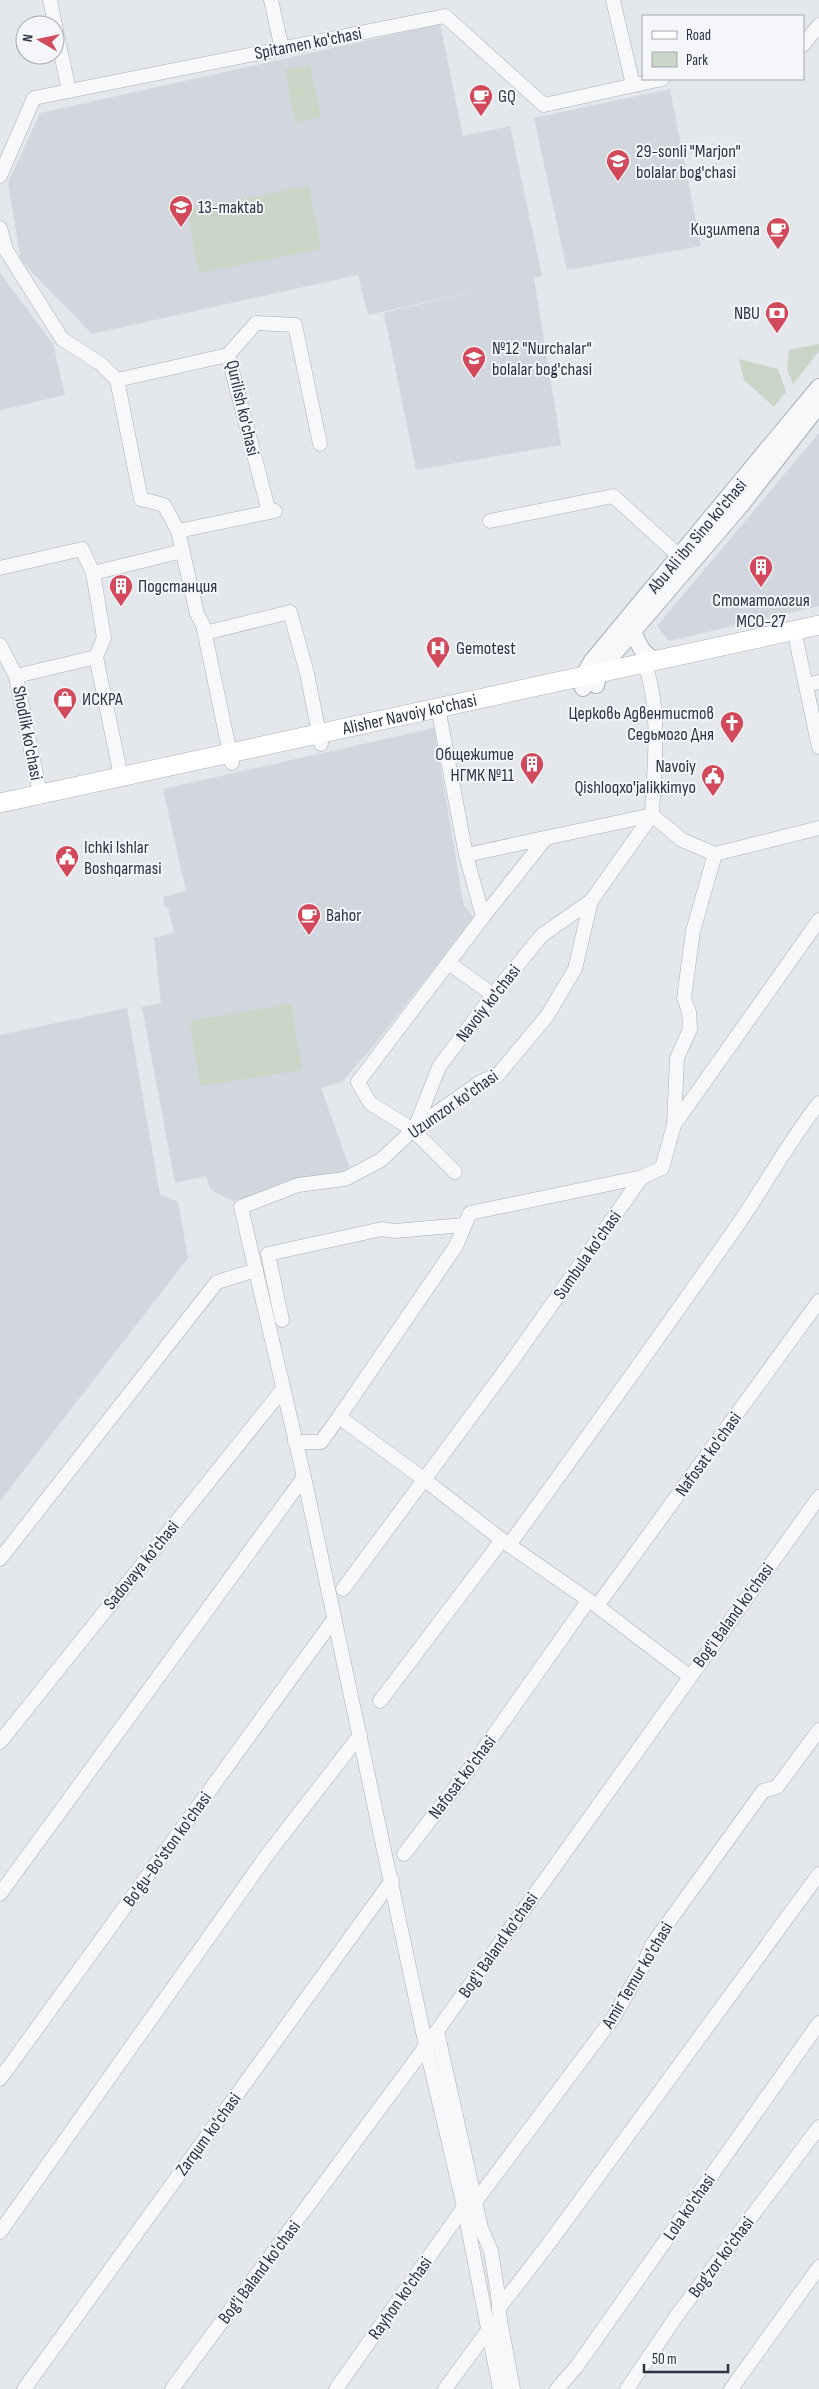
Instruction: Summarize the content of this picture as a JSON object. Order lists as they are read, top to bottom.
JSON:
{
  "streets": {
    "main road": ["Alisher Navoiy ko'chasi"],
    "street": [
      "Spitamen ko'chasi",
      "Qurilish ko'chasi",
      "Abu Ali ibn Sino ko'chasi",
      "Shodlik ko'chasi",
      "Navoiy ko'chasi",
      "Uzumzor ko'chasi",
      "Sumbula ko'chasi",
      "Nafosat ko'chasi",
      "Sadovaya ko'chasi",
      "Bog'i Baland ko'chasi",
      "Bo'gu-Bo'ston ko'chasi",
      "Amir Temur ko'chasi",
      "Zarqum ko'chasi",
      "Lola ko'chasi",
      "Bog'zor ko'chasi",
      "Rayhon ko'chasi"
    ]
  },
  "crossings": [
    ["Abu Ali ibn Sino ko'chasi", "Alisher Navoiy ko'chasi"],
    ["Alisher Navoiy ko'chasi", "Shodlik ko'chasi"],
    ["Navoiy ko'chasi", "Uzumzor ko'chasi"],
    ["Amir Temur ko'chasi", "Rayhon ko'chasi"]
  ],
  "places": {
    "cafe": ["GQ", "Кизилтепа", "Bahor"],
    "school or university": ["29-sonli \"Marjon\" bolalar bog'chasi", "13-maktab", "№12 \"Nurchalar\" bolalar bog'chasi"],
    "bank": ["NBU"],
    "building": ["Стоматология МСО-27", "Подстанция", "Общежитие НГМК №11"],
    "hospital": ["Gemotest"],
    "shop": ["ИСКРА"],
    "church": ["Церковь Адвентистов Седьмого Дня"],
    "public building": ["Navoiy Qishloqxo'jalikkimyo", "Ichki Ishlar Boshqarmasi"]
  },
  "legend": ["Road", "Park"],
  "scale_bar": "50 m",
  "north": "left"
}
